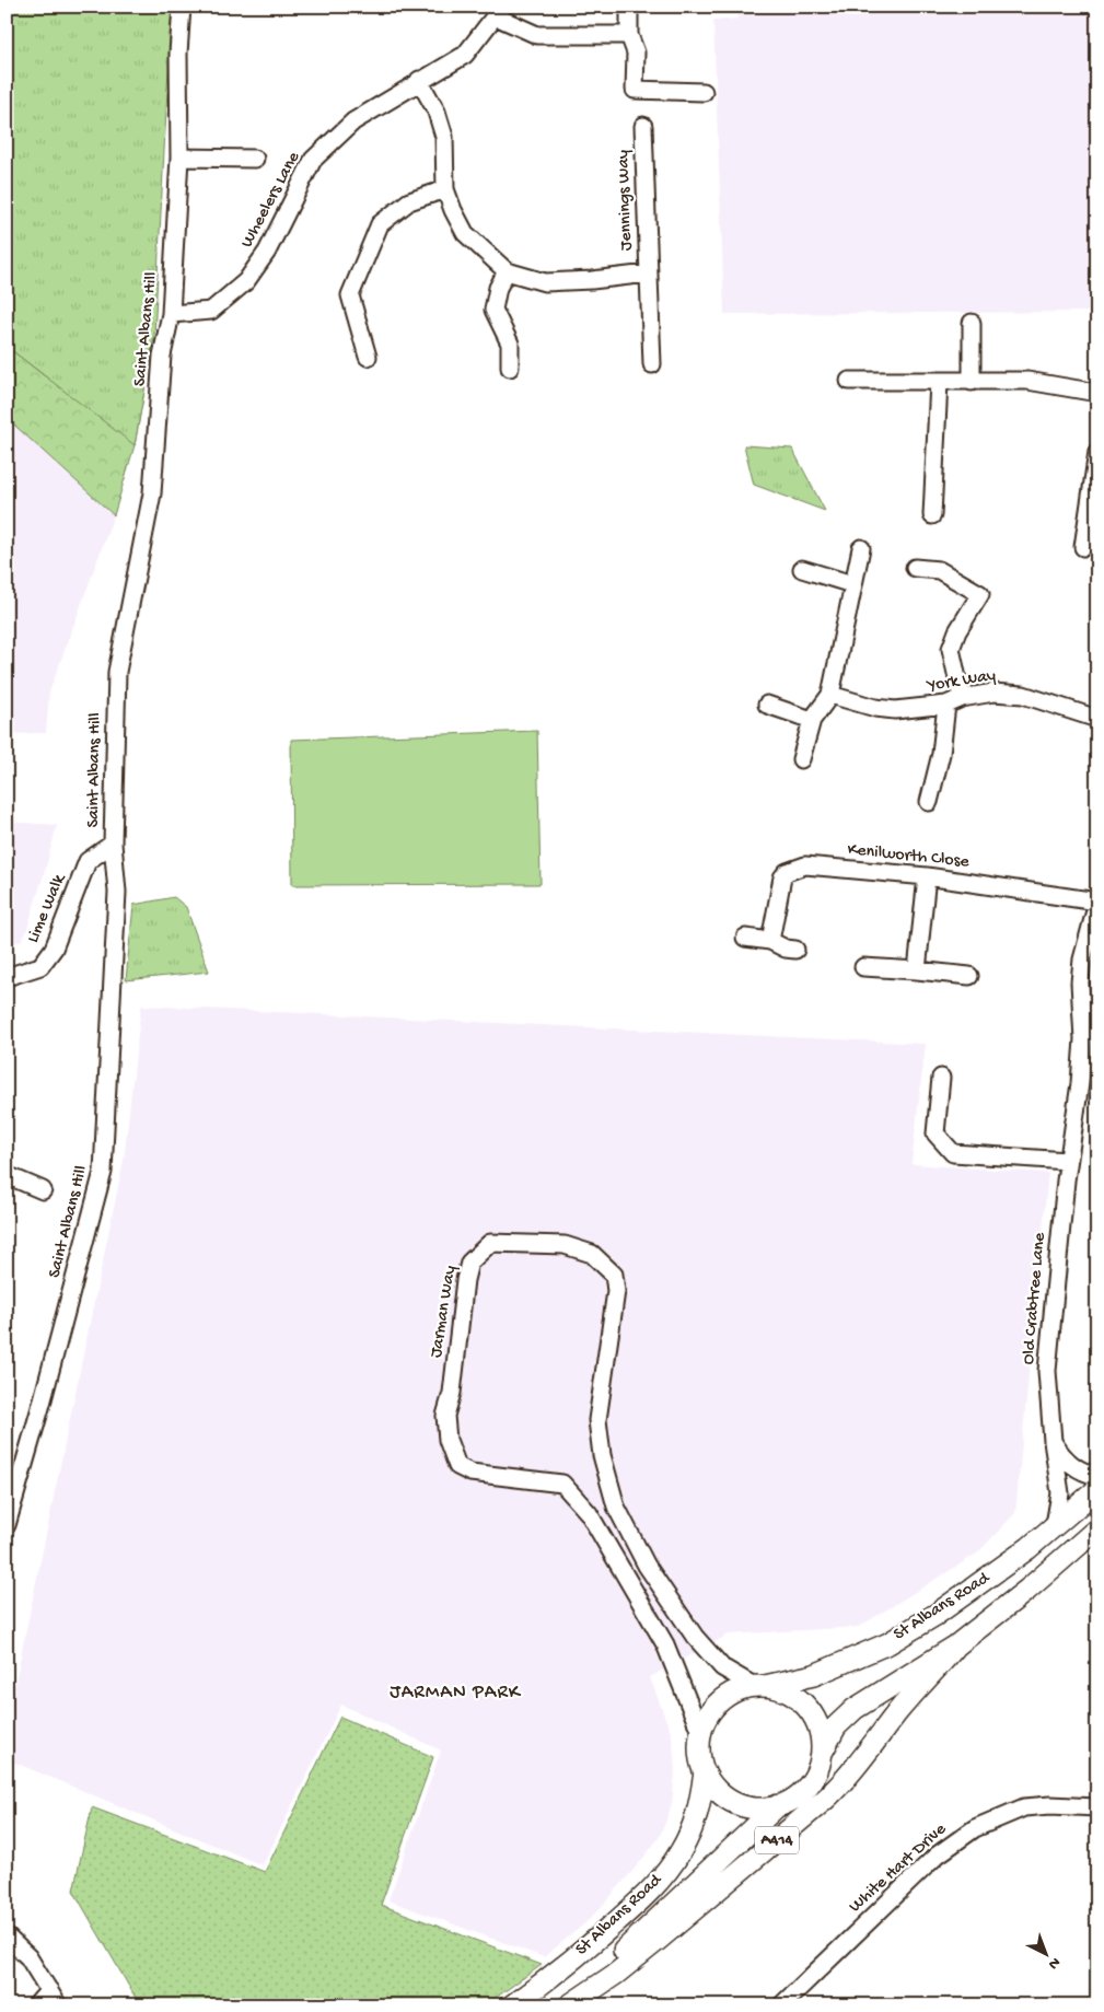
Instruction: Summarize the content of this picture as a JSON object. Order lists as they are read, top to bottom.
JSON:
{
  "streets": {
    "main road": ["St Albans Road", "A414"],
    "street": [
      "Wheelers Lane",
      "Jennings Way",
      "Saint Albans Hill",
      "York Way",
      "Kenilworth Close",
      "Lime Walk",
      "Old Crabtree Lane",
      "Jarman Way",
      "White Hart Drive"
    ]
  },
  "crossings": [
    ["Wheelers Lane", "Jennings Way"],
    ["Wheelers Lane", "Saint Albans Hill"],
    ["Saint Albans Hill", "Lime Walk"],
    ["Kenilworth Close", "Old Crabtree Lane"],
    ["Old Crabtree Lane", "St Albans Road"],
    ["Jarman Way", "St Albans Road"],
    ["St Albans Road", "A414"]
  ],
  "districts": ["JARMAN PARK"],
  "north": "bottom right"
}
